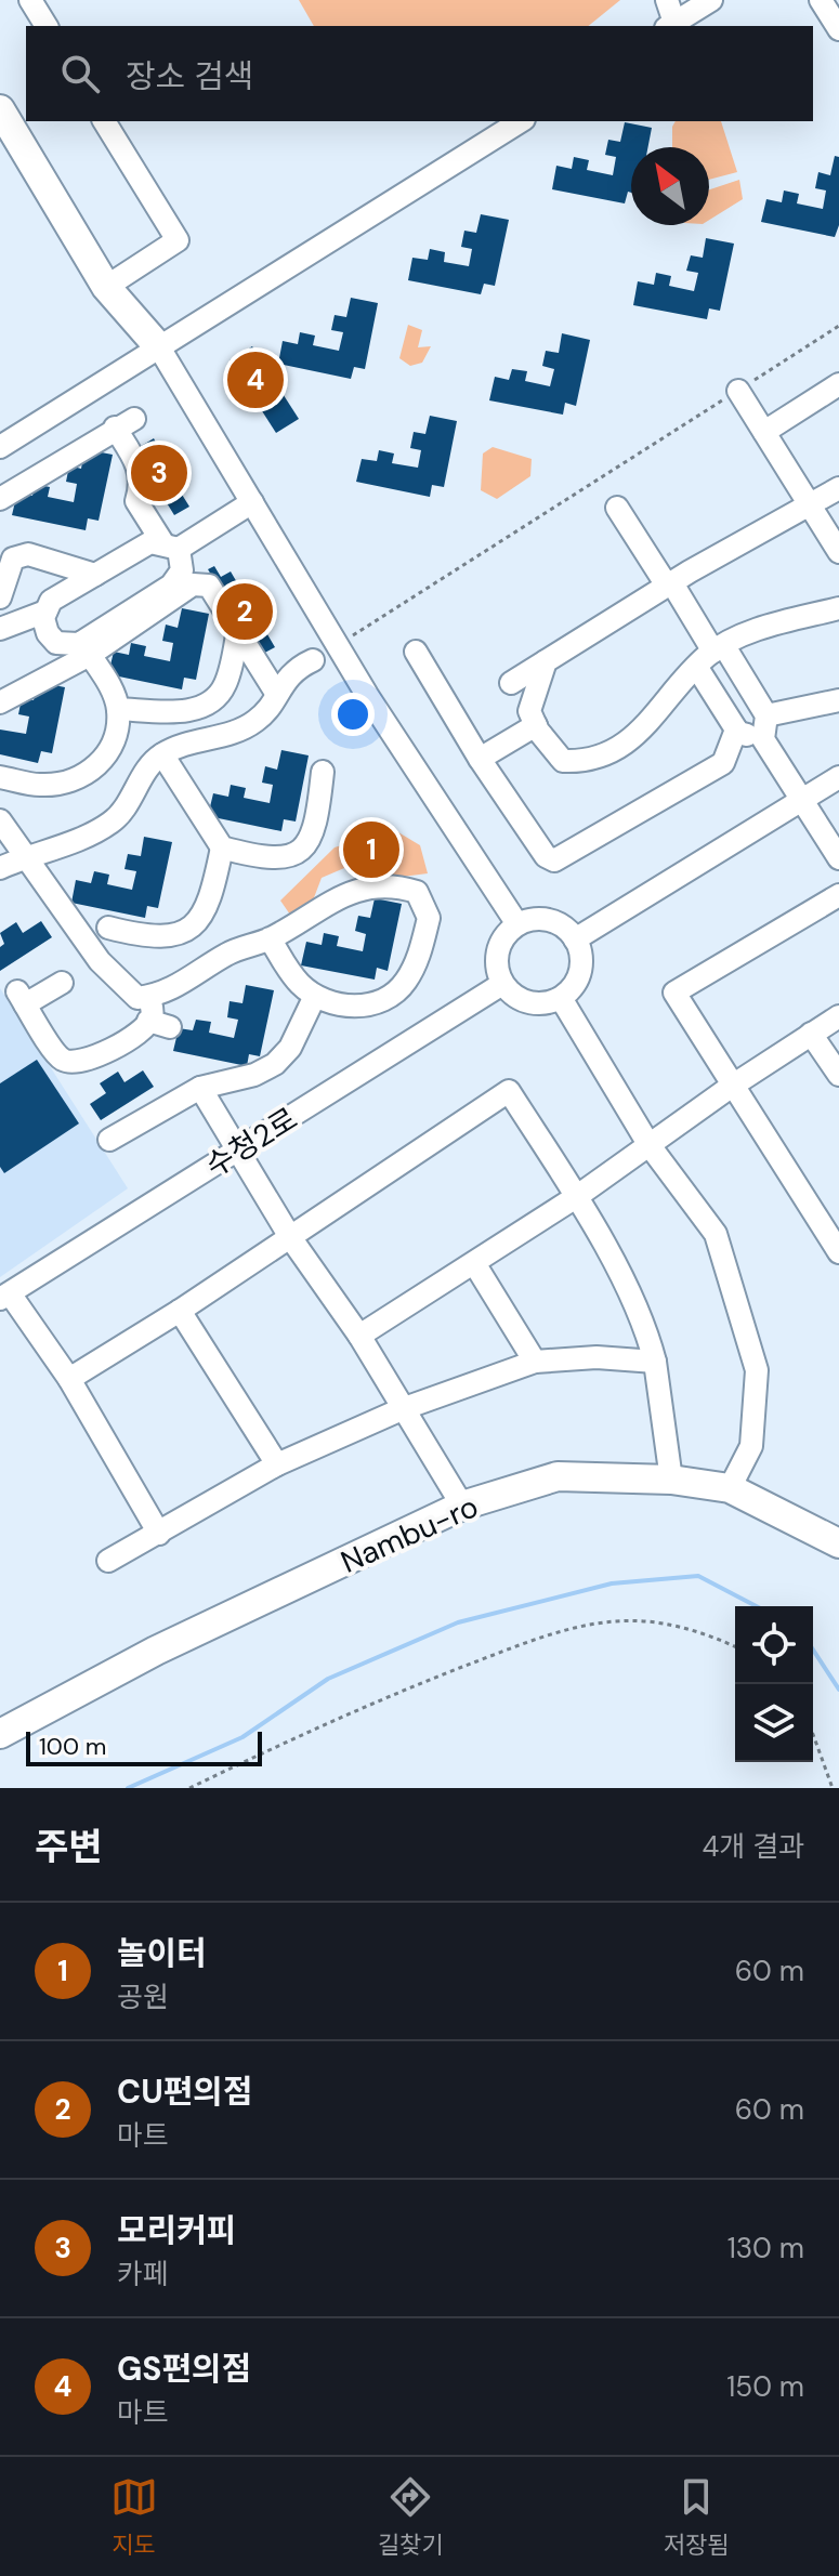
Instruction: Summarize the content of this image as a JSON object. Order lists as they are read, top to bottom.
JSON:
{
  "streets": {
    "main road": ["Nambu-ro"],
    "street": ["수청2로"]
  },
  "scale_bar": "100 m",
  "north": "top left",
  "page": {
    "search": "장소 검색",
    "pins": [
      "4",
      "3",
      "2",
      "1"
    ],
    "scale": "100 m",
    "heading": ["주변", "4개 결과"],
    "list": [
      {
        "mark": "1",
        "name": "놀이터",
        "note": "공원",
        "value": "60 m"
      },
      {
        "mark": "2",
        "name": "CU편의점",
        "note": "마트",
        "value": "60 m"
      },
      {
        "mark": "3",
        "name": "모리커피",
        "note": "카페",
        "value": "130 m"
      },
      {
        "mark": "4",
        "name": "GS편의점",
        "note": "마트",
        "value": "150 m"
      }
    ],
    "nav": ["지도", "길찾기", "저장됨"]
  }
}
